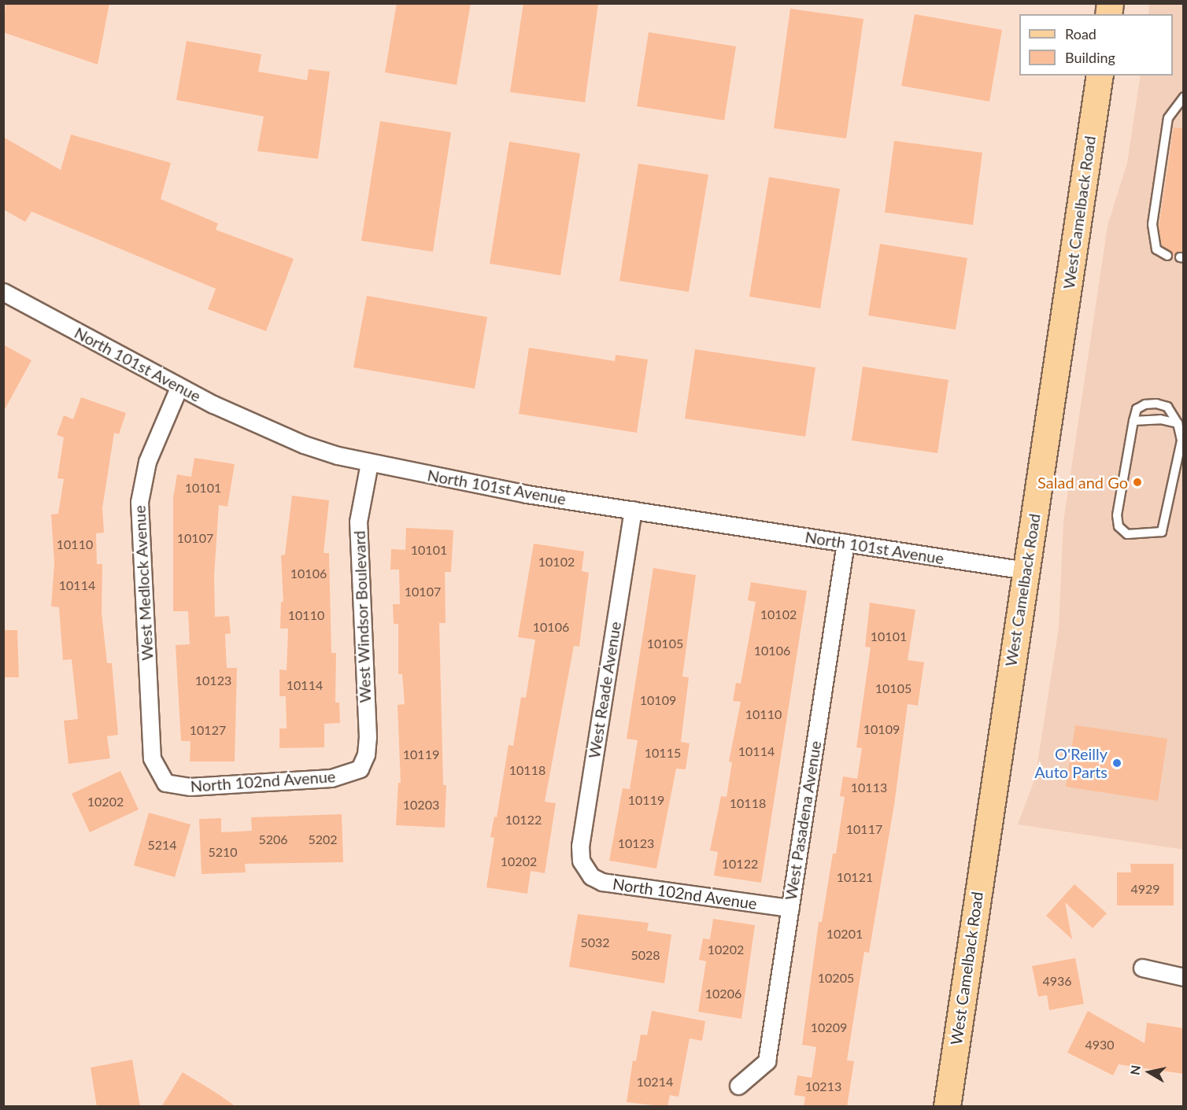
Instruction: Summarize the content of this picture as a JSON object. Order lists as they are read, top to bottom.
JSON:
{
  "streets": {
    "main road": ["West Camelback Road"],
    "street": [
      "North 101st Avenue",
      "West Medlock Avenue",
      "West Windsor Boulevard",
      "West Reade Avenue",
      "North 102nd Avenue",
      "West Pasadena Avenue"
    ]
  },
  "crossings": [
    ["West Camelback Road", "North 101st Avenue"],
    ["North 101st Avenue", "West Medlock Avenue"],
    ["North 101st Avenue", "West Windsor Boulevard"],
    ["North 101st Avenue", "West Reade Avenue"],
    ["North 101st Avenue", "West Pasadena Avenue"],
    ["West Medlock Avenue", "North 102nd Avenue"],
    ["West Windsor Boulevard", "North 102nd Avenue"],
    ["West Reade Avenue", "North 102nd Avenue"],
    ["North 102nd Avenue", "West Pasadena Avenue"]
  ],
  "places": ["Salad and Go", "O'Reilly Auto Parts"],
  "house_numbers": [
    "10101",
    "10107",
    "10110",
    "10101",
    "10102",
    "10106",
    "10114",
    "10107",
    "10102",
    "10110",
    "10106",
    "10101",
    "10105",
    "10106",
    "10123",
    "10114",
    "10105",
    "10109",
    "10110",
    "10109",
    "10127",
    "10114",
    "10115",
    "10119",
    "10118",
    "10113",
    "10119",
    "10202",
    "10118",
    "10203",
    "10122",
    "10117",
    "5206",
    "5202",
    "10123",
    "5214",
    "5210",
    "10202",
    "10122",
    "10121",
    "4929",
    "10201",
    "5032",
    "10202",
    "5028",
    "10205",
    "4936",
    "10206",
    "10209",
    "4930",
    "10214",
    "10213"
  ],
  "legend": ["Road", "Building"],
  "north": "left"
}
